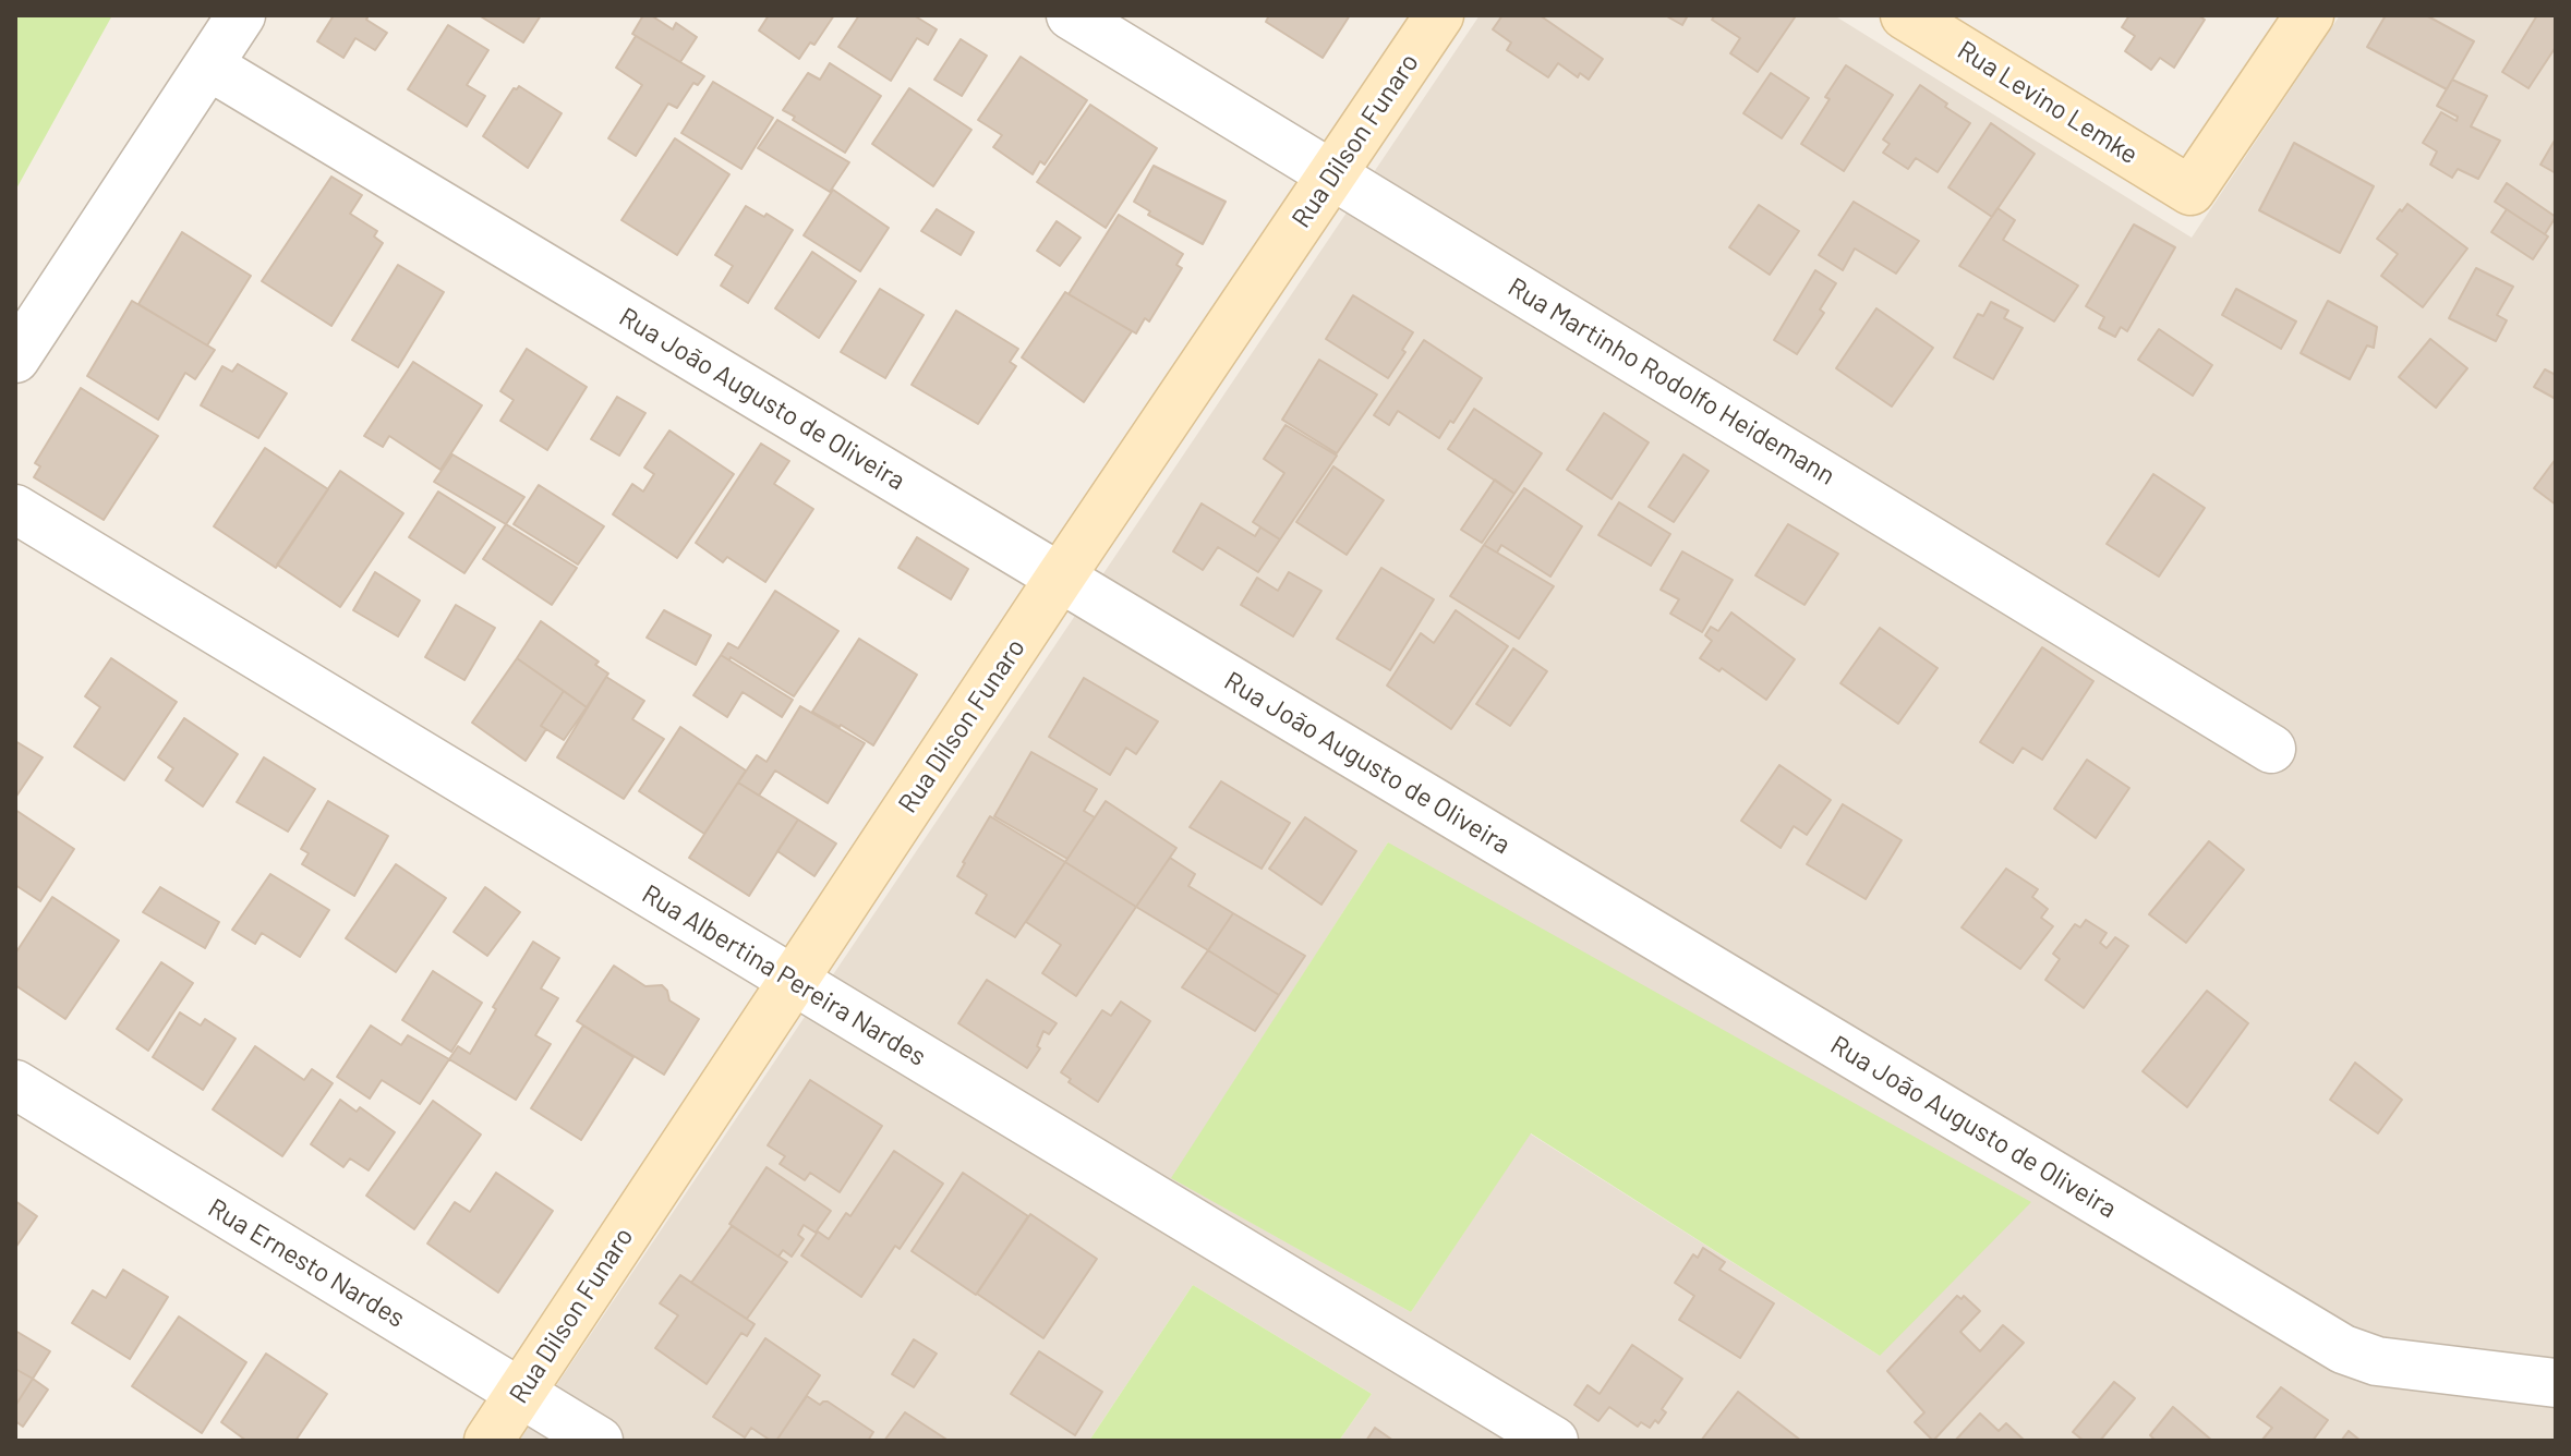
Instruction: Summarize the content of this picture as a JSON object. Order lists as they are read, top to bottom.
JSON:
{
  "streets": {
    "street": [
      "Rua Levino Lemke",
      "Rua Dilson Funaro",
      "Rua Martinho Rodolfo Heidemann",
      "Rua João Augusto de Oliveira",
      "Rua Albertina Pereira Nardes",
      "Rua Ernesto Nardes"
    ]
  },
  "crossings": [
    ["Rua Dilson Funaro", "Rua Martinho Rodolfo Heidemann"],
    ["Rua Dilson Funaro", "Rua João Augusto de Oliveira"],
    ["Rua Dilson Funaro", "Rua Albertina Pereira Nardes"],
    ["Rua Dilson Funaro", "Rua Ernesto Nardes"]
  ]
}
